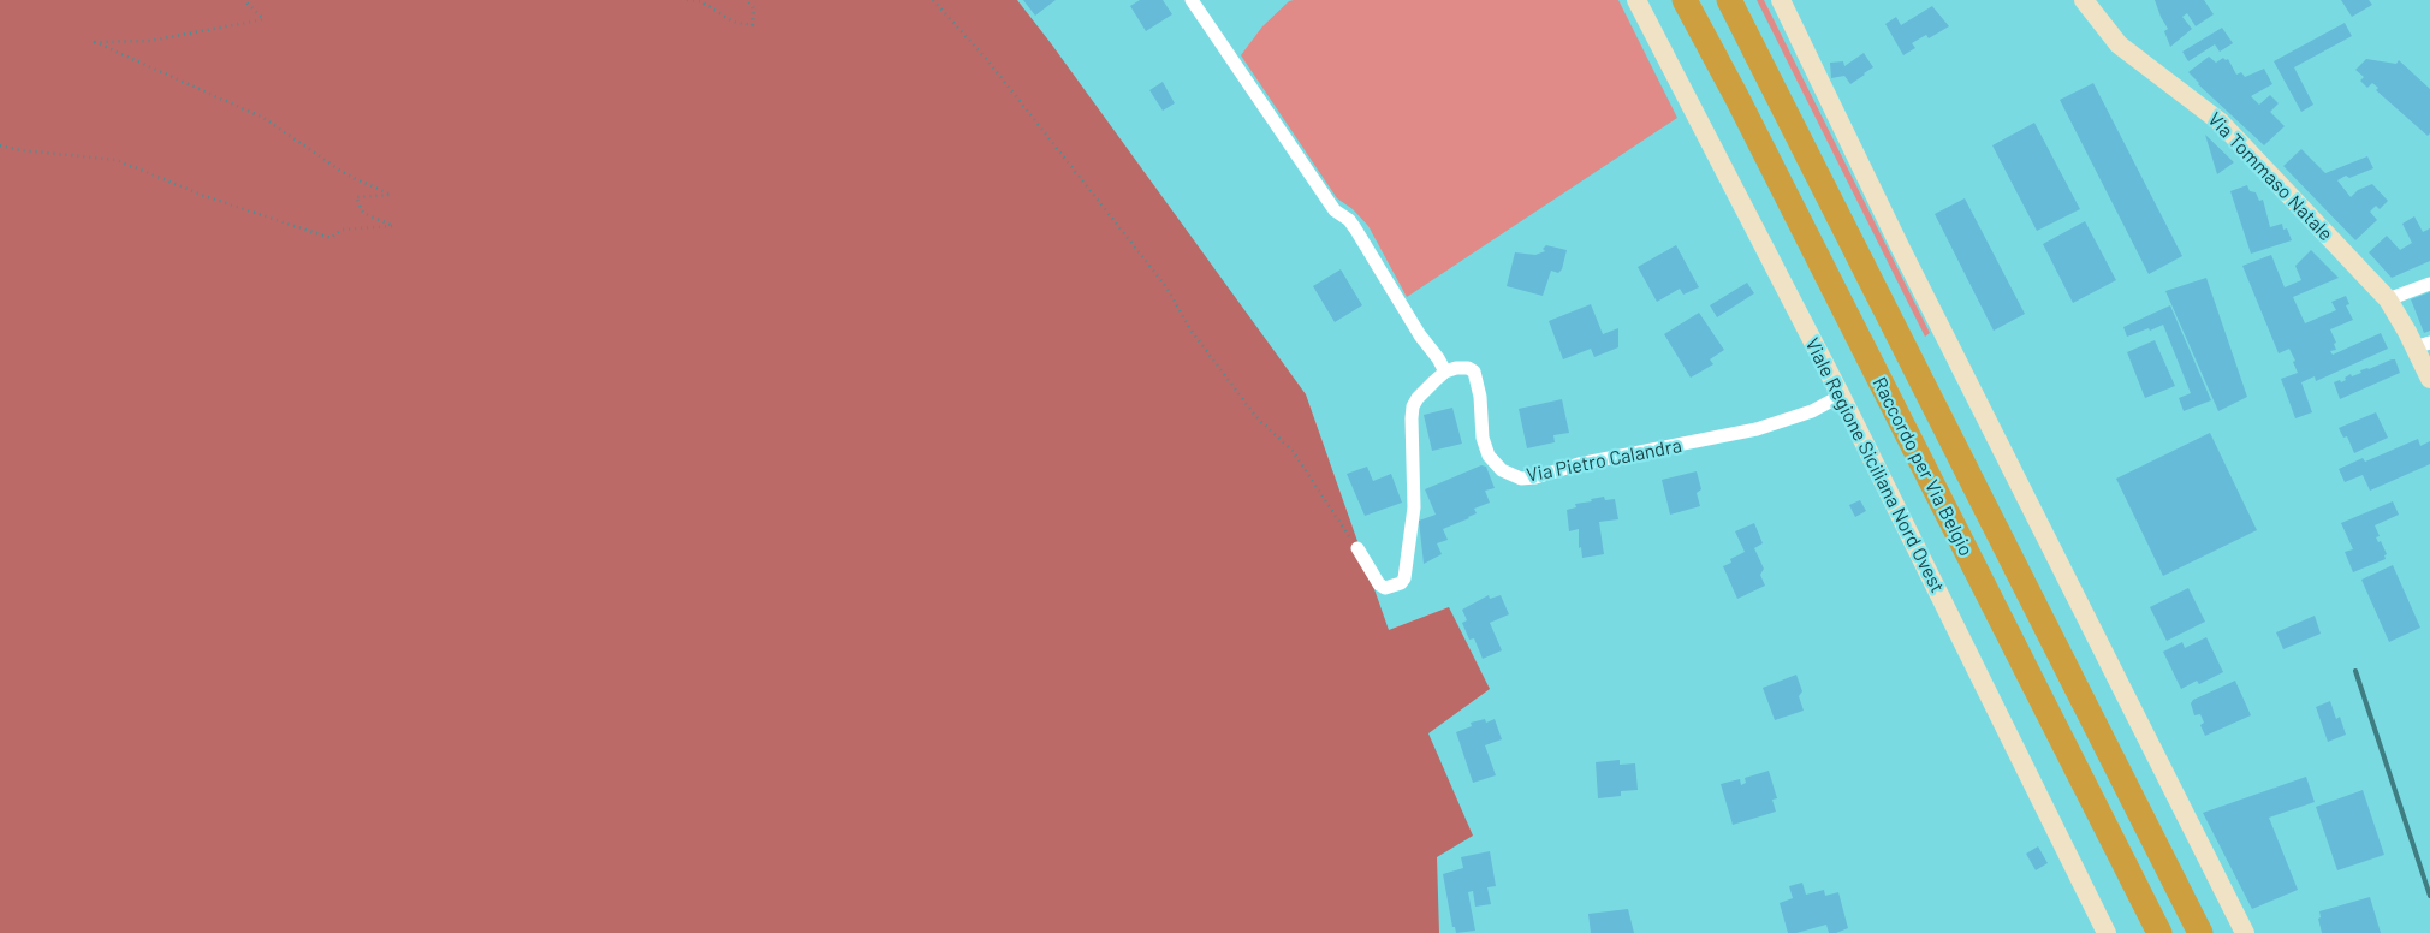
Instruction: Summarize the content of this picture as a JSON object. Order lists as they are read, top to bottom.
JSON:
{
  "streets": {
    "highway": ["Raccordo per Via Belgio"],
    "street": ["Via Tommaso Natale", "Via Pietro Calandra", "Viale Regione Siciliana Nord Ovest"]
  },
  "crossings": [
    ["Via Pietro Calandra", "Viale Regione Siciliana Nord Ovest"]
  ]
}
